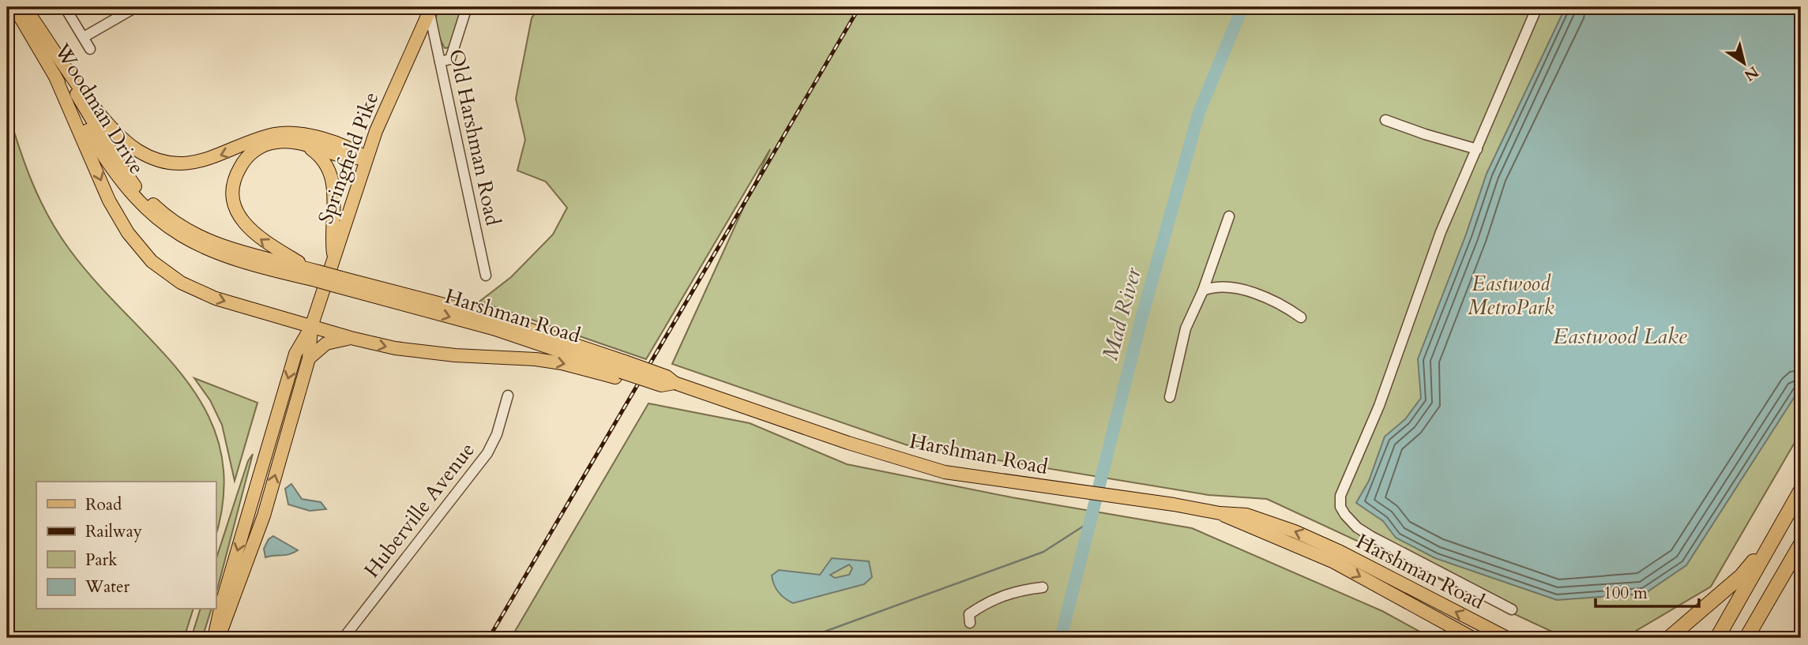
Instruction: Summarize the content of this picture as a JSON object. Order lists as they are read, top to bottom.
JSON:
{
  "streets": {
    "main road": ["Woodman Drive", "Springfield Pike", "Harshman Road"],
    "street": ["Old Harshman Road", "Huberville Avenue"]
  },
  "crossings": [
    ["Woodman Drive", "Harshman Road"],
    ["Old Harshman Road", "Springfield Pike"]
  ],
  "water": ["Mad River", "Eastwood Lake"],
  "parks": ["Eastwood MetroPark"],
  "legend": [
    "Road",
    "Railway",
    "Park",
    "Water"
  ],
  "scale_bar": "100 m",
  "north": "bottom right"
}
